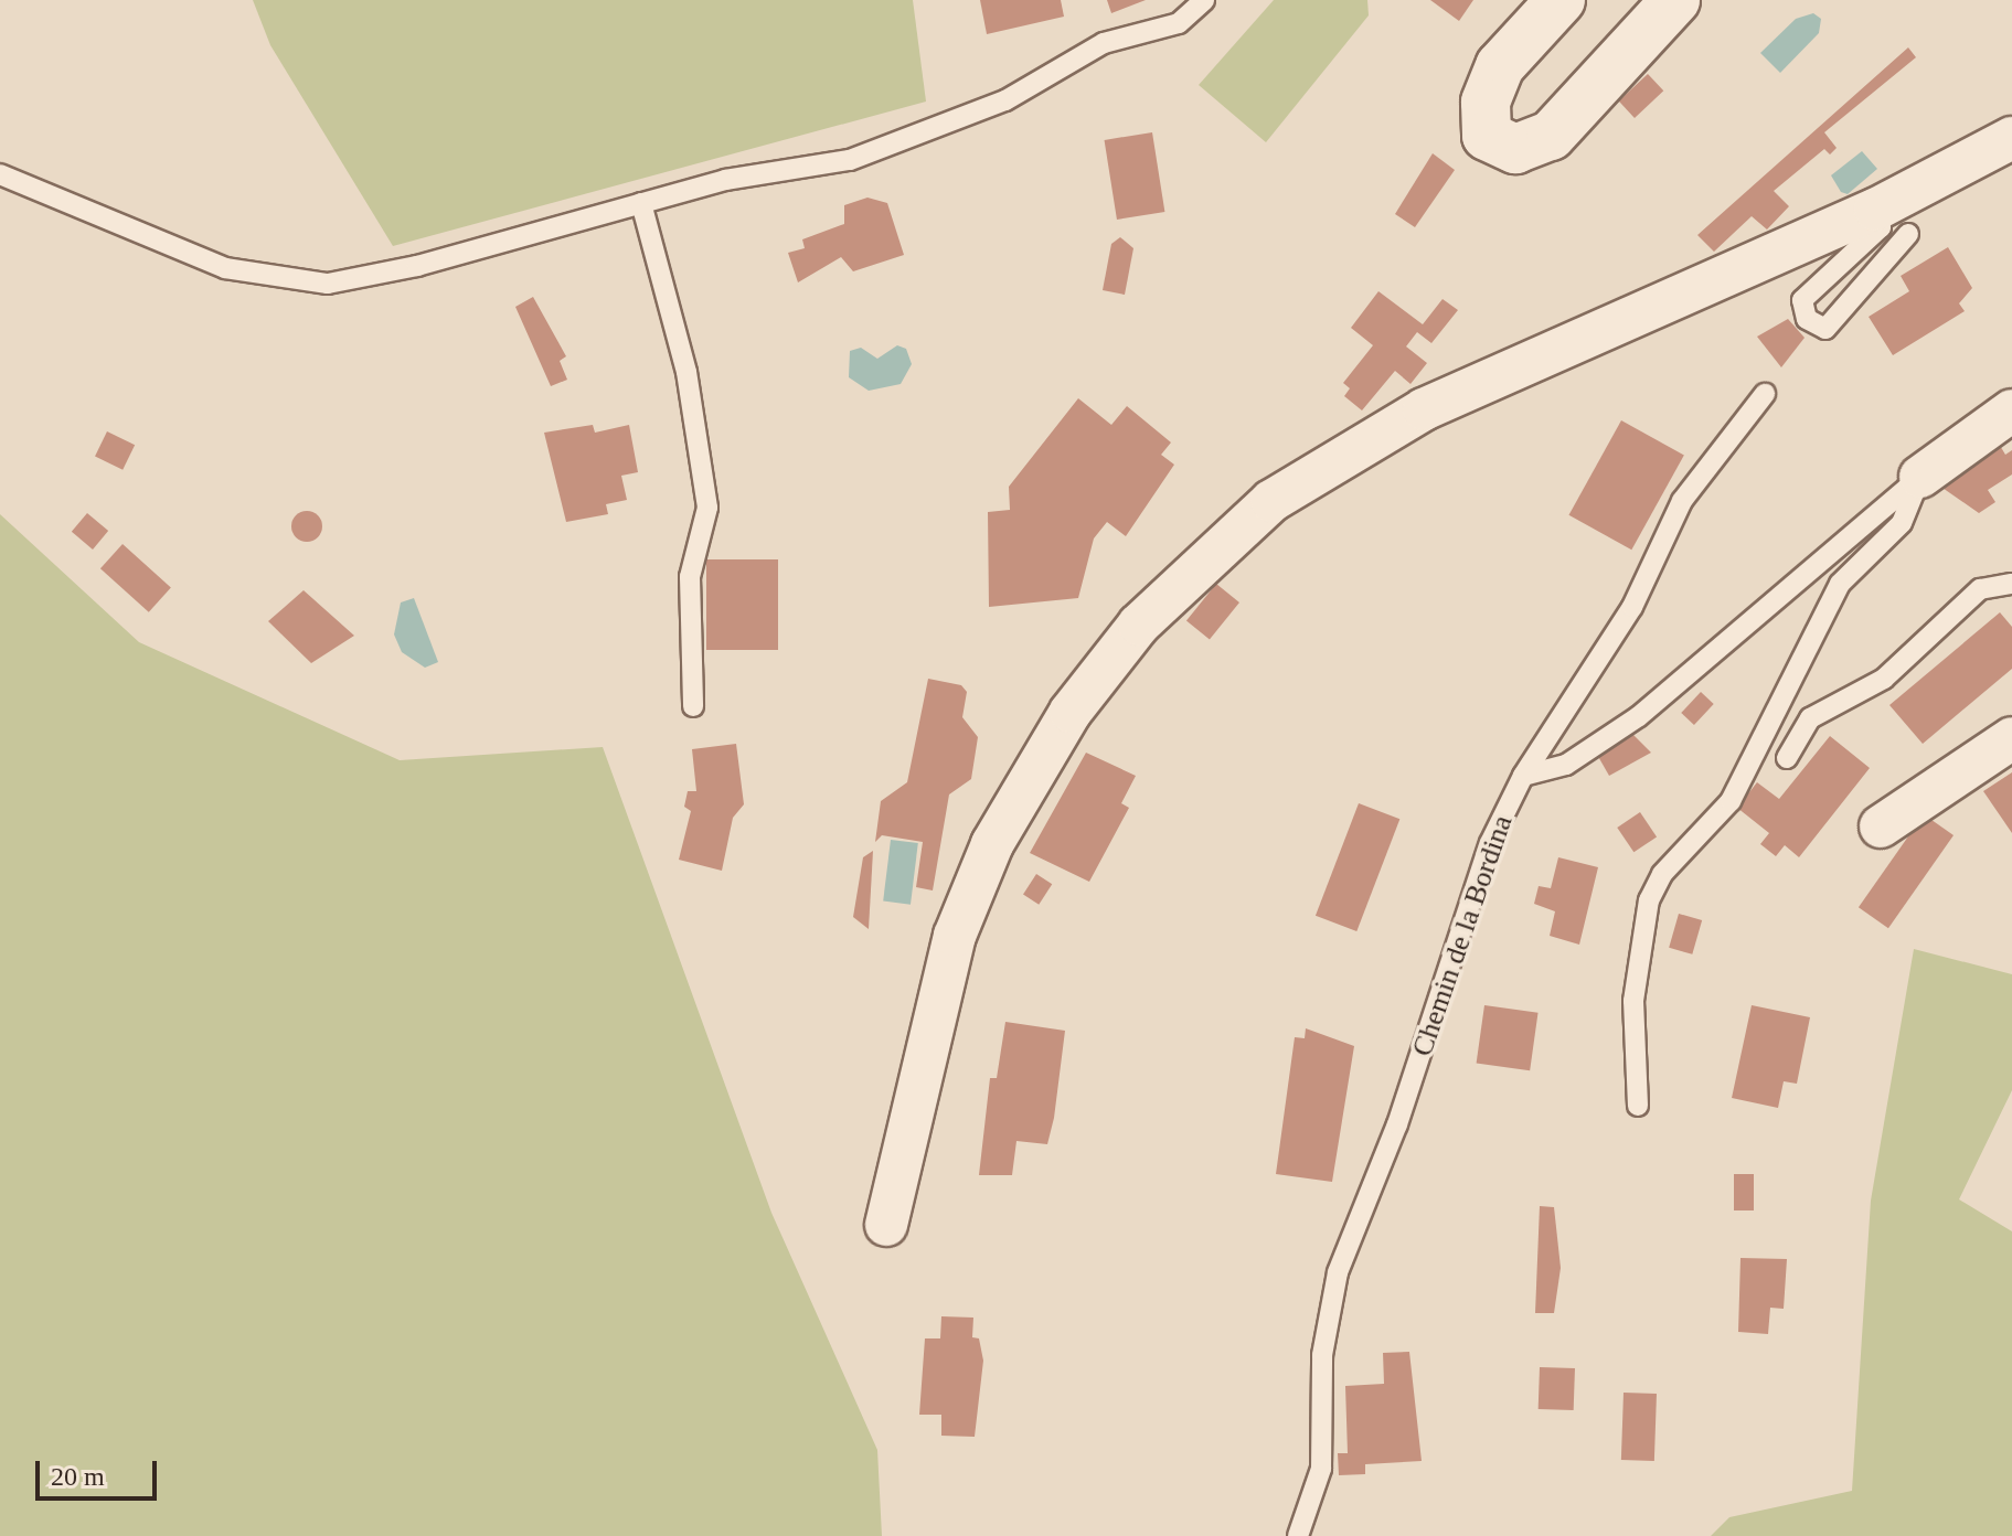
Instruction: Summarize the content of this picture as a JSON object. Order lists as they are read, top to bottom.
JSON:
{
  "streets": {
    "lane": ["Chemin de la Bordina"]
  },
  "scale_bar": "20 m"
}
